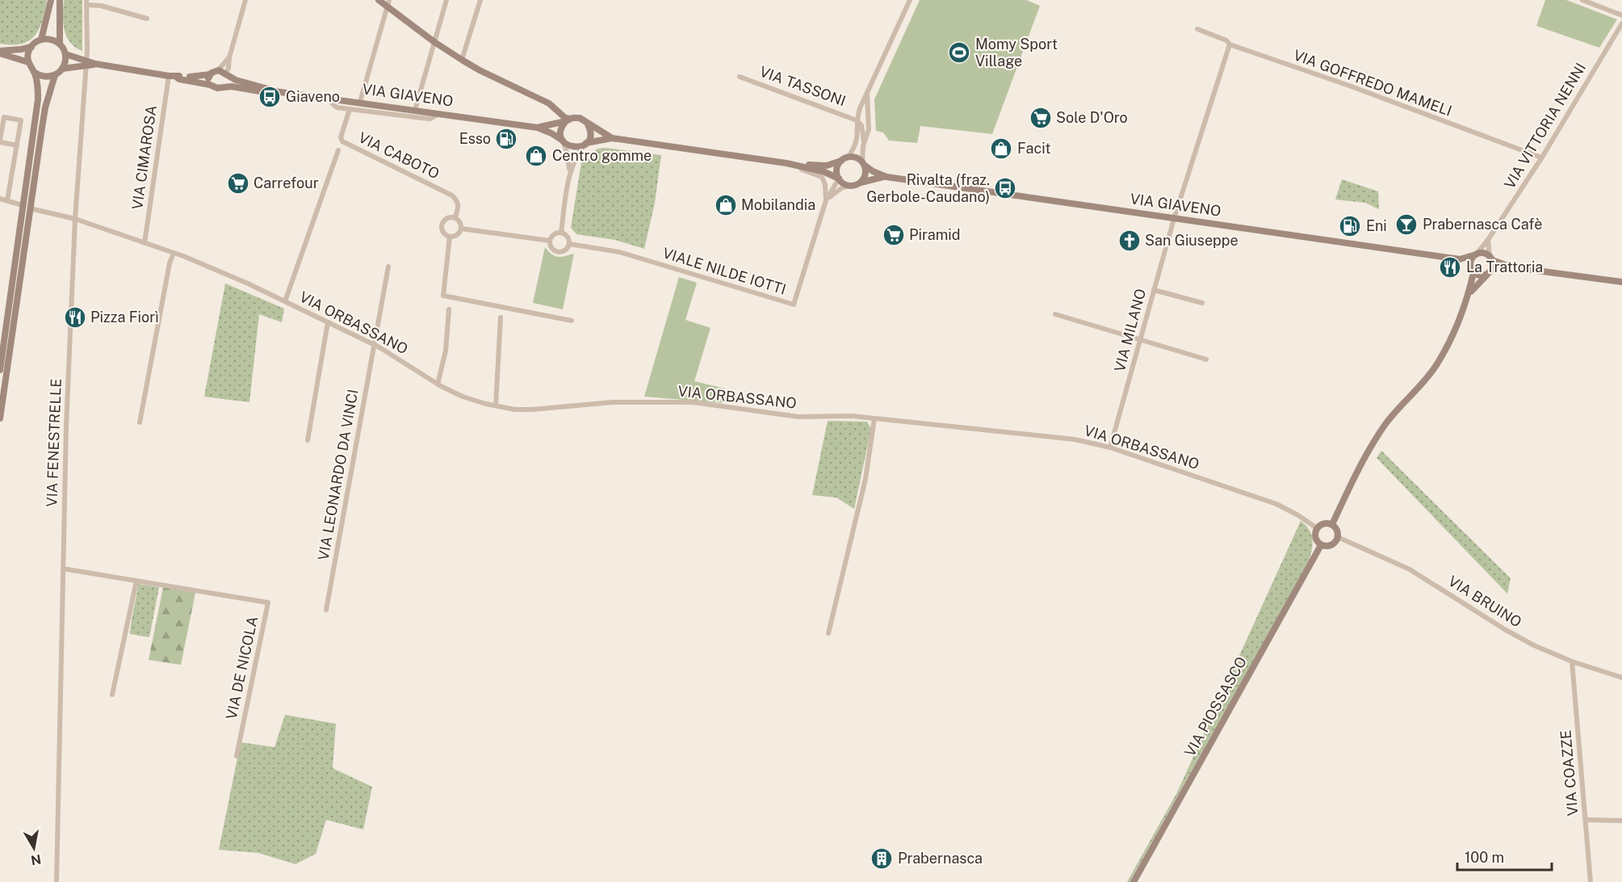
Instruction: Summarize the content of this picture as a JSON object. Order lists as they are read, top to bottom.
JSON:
{
  "streets": {
    "main road": ["VIA GIAVENO", "VIA PIOSSASCO"],
    "street": [
      "VIA GOFFREDO MAMELI",
      "VIA TASSONI",
      "VIA VITTORIA NENNI",
      "VIA CABOTO",
      "VIA CIMAROSA",
      "VIALE NILDE IOTTI",
      "VIA ORBASSANO",
      "VIA MILANO",
      "VIA FENESTRELLE",
      "VIA LEONARDO DA VINCI",
      "VIA BRUINO",
      "VIA DE NICOLA",
      "VIA COAZZE"
    ]
  },
  "crossings": [
    ["VIA GOFFREDO MAMELI", "VIA VITTORIA NENNI"],
    ["VIA GOFFREDO MAMELI", "VIA MILANO"],
    ["VIA GIAVENO", "VIA VITTORIA NENNI"],
    ["VIA GIAVENO", "VIALE NILDE IOTTI"],
    ["VIA GIAVENO", "VIA MILANO"],
    ["VIA CABOTO", "VIALE NILDE IOTTI"],
    ["VIA CABOTO", "VIA ORBASSANO"],
    ["VIA CIMAROSA", "VIA ORBASSANO"],
    ["VIA ORBASSANO", "VIA MILANO"],
    ["VIA ORBASSANO", "VIA FENESTRELLE"],
    ["VIA ORBASSANO", "VIA LEONARDO DA VINCI"],
    ["VIA ORBASSANO", "VIA BRUINO"],
    ["VIA ORBASSANO", "VIA PIOSSASCO"],
    ["VIA FENESTRELLE", "VIA DE NICOLA"],
    ["VIA BRUINO", "VIA PIOSSASCO"],
    ["VIA BRUINO", "VIA COAZZE"]
  ],
  "places": {
    "sports": ["Momy Sport Village"],
    "bus stop": ["Giaveno", "Rivalta (fraz. Gerbole-Caudano)"],
    "supermarket": ["Sole D'Oro", "Carrefour", "Piramid"],
    "fuel station": ["Esso", "Eni"],
    "shop": ["Facit", "Centro gomme", "Mobilandia"],
    "bar": ["Prabernasca Cafè"],
    "church": ["San Giuseppe"],
    "restaurant": ["La Trattoria", "Pizza Fiorì"],
    "building": ["Prabernasca"]
  },
  "scale_bar": "100 m",
  "north": "bottom"
}
